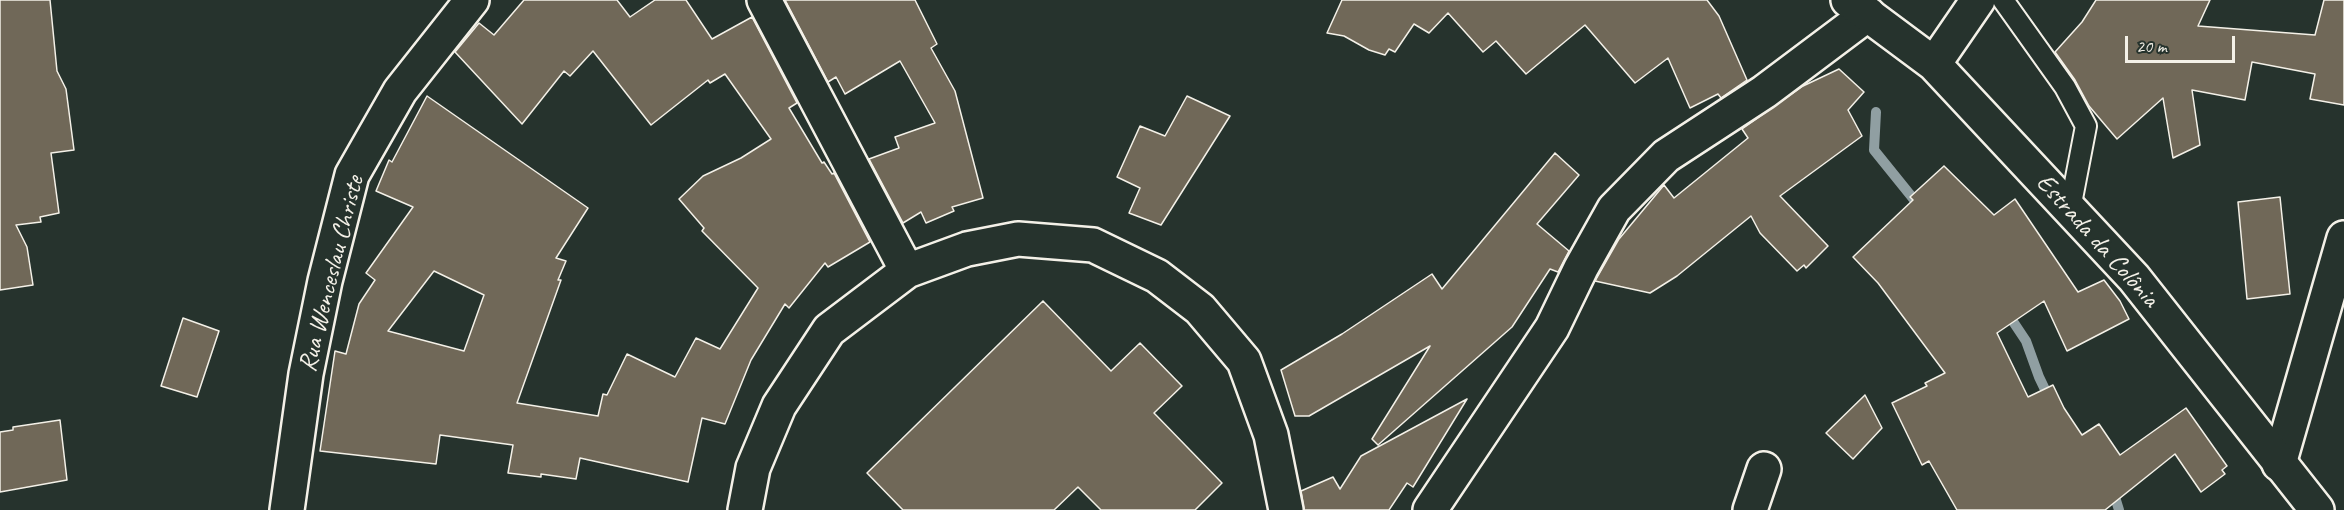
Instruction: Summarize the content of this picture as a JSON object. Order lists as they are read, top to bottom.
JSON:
{
  "streets": {
    "street": ["Estrada da Colônia", "Rua Wenceslau Christe"]
  },
  "scale_bar": "20 m"
}
